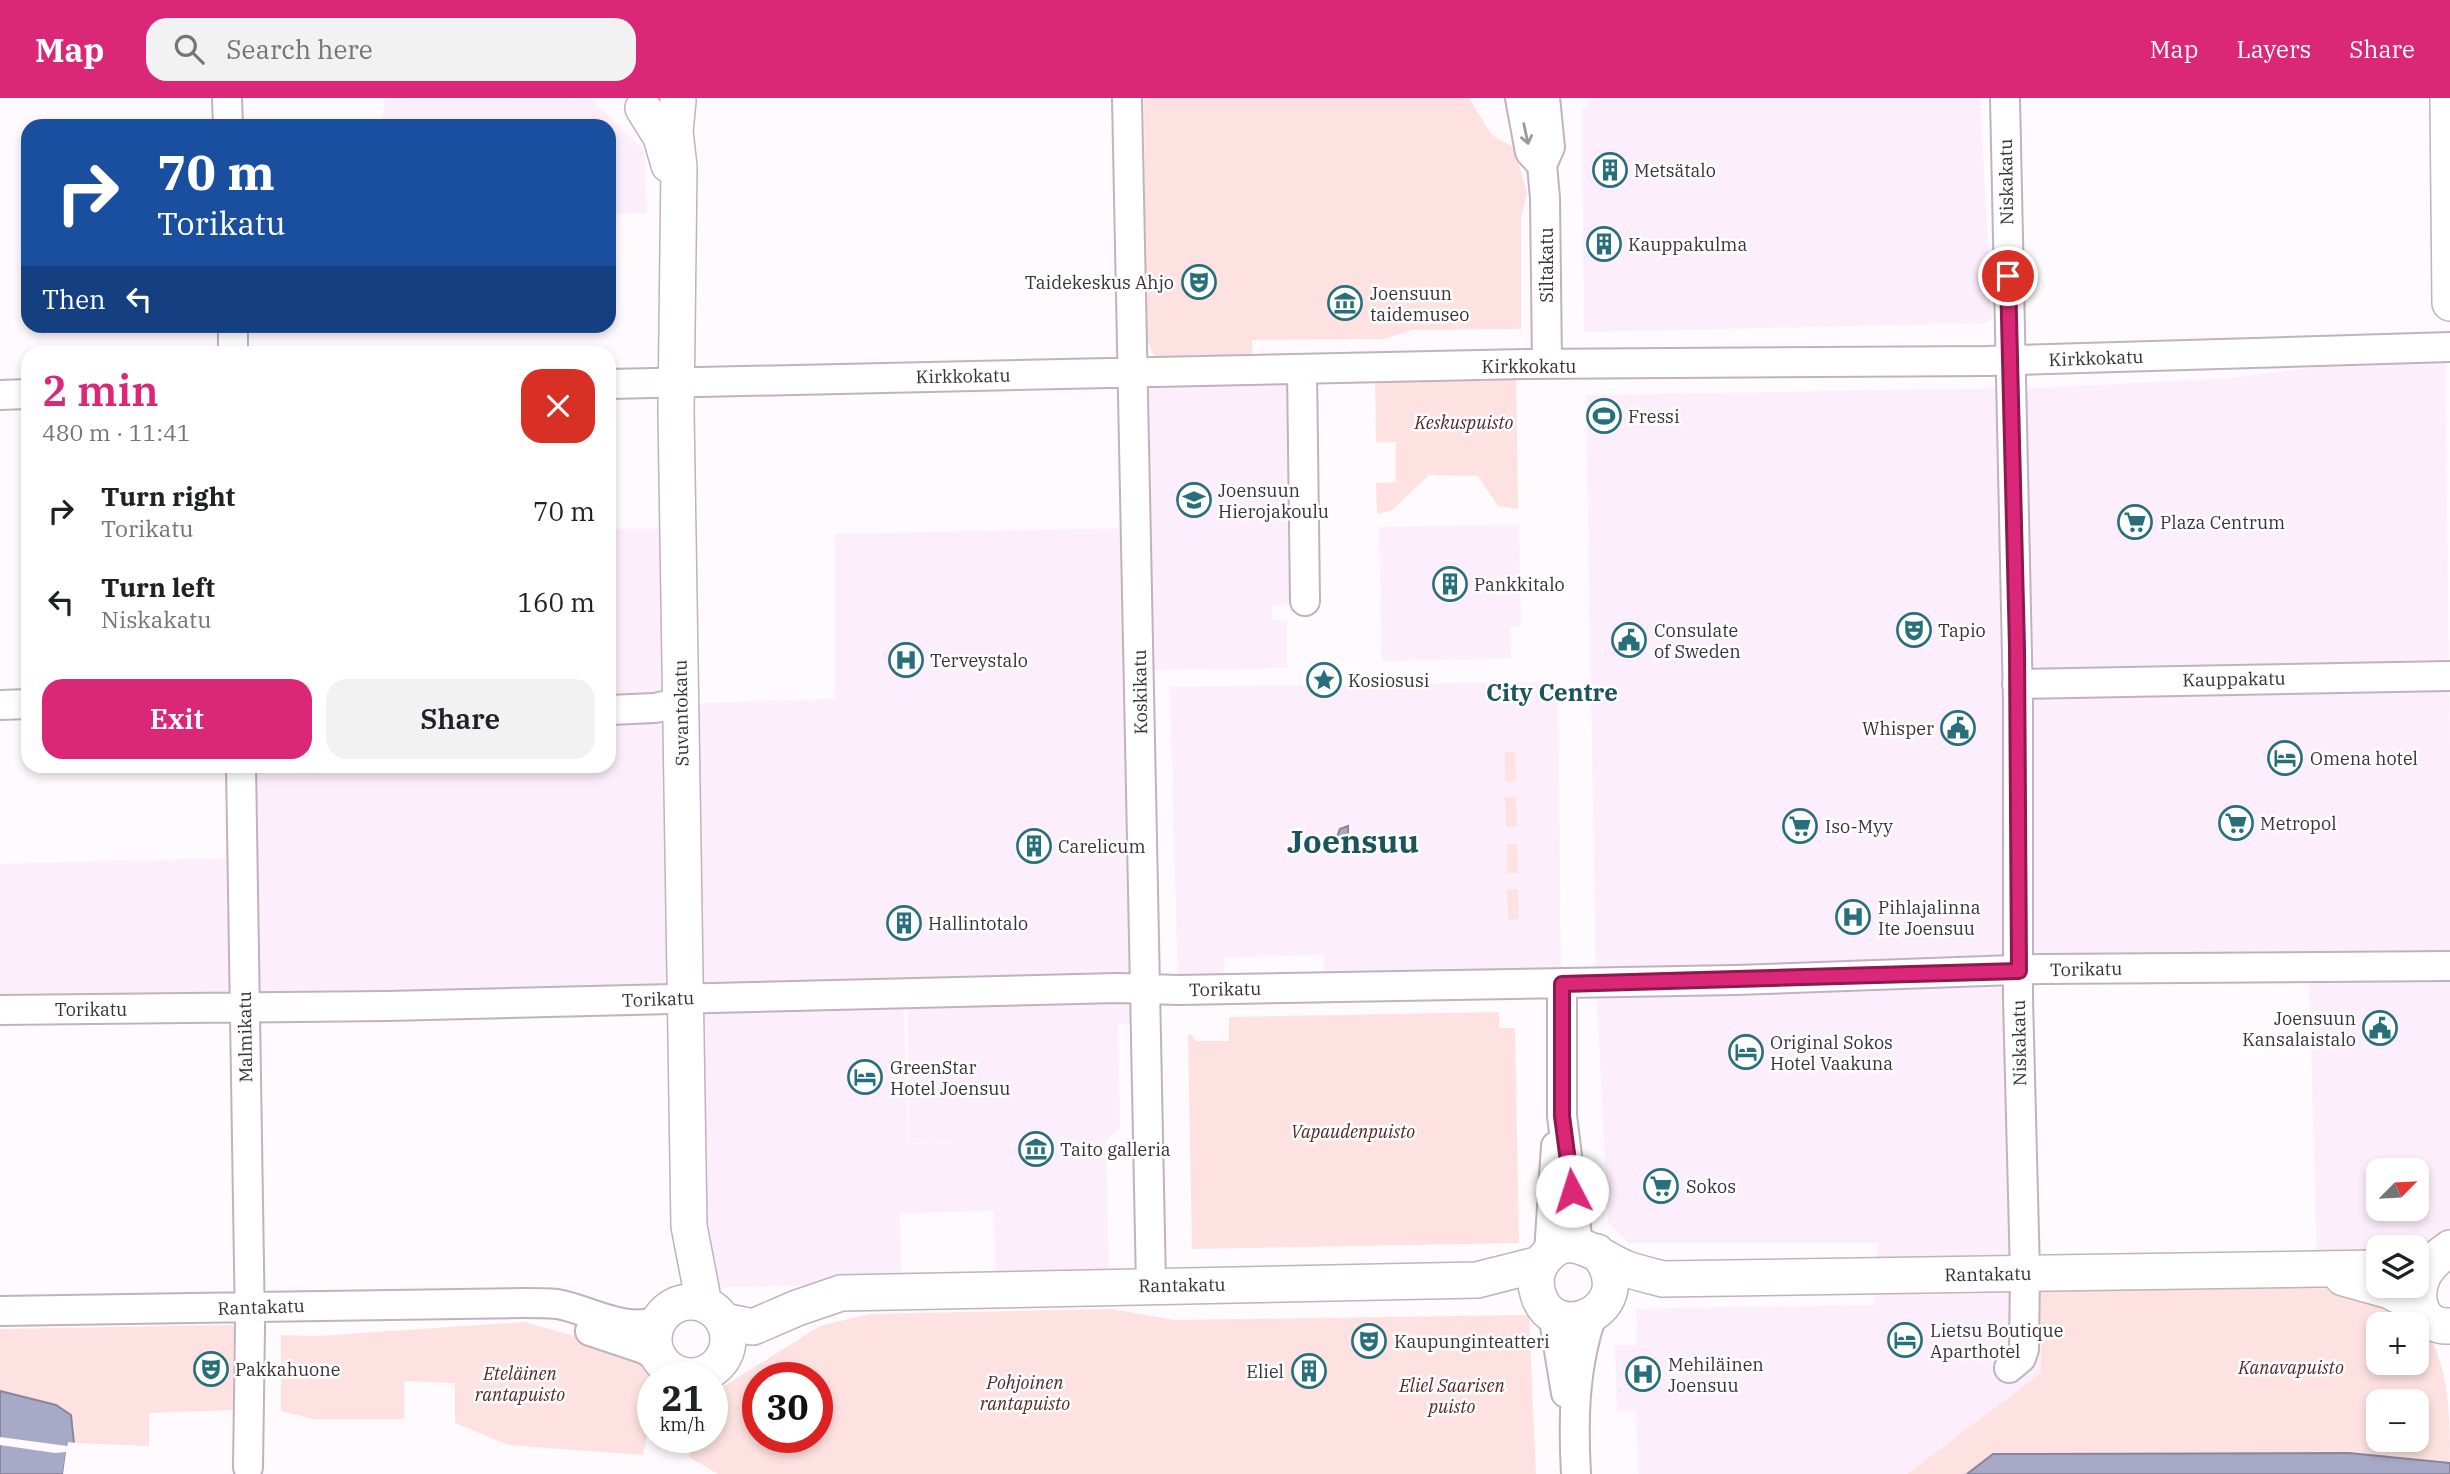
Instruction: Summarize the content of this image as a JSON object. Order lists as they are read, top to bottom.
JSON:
{
  "streets": {
    "main road": ["Suvantokatu", "Rantakatu"],
    "street": [
      "Niskakatu",
      "Siltakatu",
      "Kirkkokatu",
      "Kauppakatu",
      "Koskikatu",
      "Torikatu",
      "Malmikatu"
    ]
  },
  "crossings": [
    ["Niskakatu", "Kirkkokatu"],
    ["Niskakatu", "Kauppakatu"],
    ["Niskakatu", "Torikatu"],
    ["Niskakatu", "Rantakatu"],
    ["Siltakatu", "Kirkkokatu"],
    ["Kirkkokatu", "Koskikatu"],
    ["Kirkkokatu", "Suvantokatu"],
    ["Koskikatu", "Torikatu"],
    ["Koskikatu", "Rantakatu"],
    ["Suvantokatu", "Torikatu"],
    ["Suvantokatu", "Rantakatu"],
    ["Torikatu", "Malmikatu"],
    ["Malmikatu", "Rantakatu"]
  ],
  "districts": ["City Centre", "Joensuu"],
  "parks": [
    "Keskuspuisto",
    "Vapaudenpuisto",
    "Kanavapuisto",
    "Eteläinen rantapuisto",
    "Pohjoinen rantapuisto",
    "Eliel Saarisen puisto"
  ],
  "places": {
    "building": [
      "Metsätalo",
      "Kauppakulma",
      "Pankkitalo",
      "Carelicum",
      "Hallintotalo",
      "Eliel"
    ],
    "theatre": [
      "Taidekeskus Ahjo",
      "Tapio",
      "Kaupunginteatteri",
      "Pakkahuone"
    ],
    "museum": ["Joensuun taidemuseo", "Taito galleria"],
    "sports": ["Fressi"],
    "school or university": ["Joensuun Hierojakoulu"],
    "supermarket": [
      "Plaza Centrum",
      "Metropol",
      "Iso-Myy",
      "Sokos"
    ],
    "public building": ["Consulate of Sweden", "Whisper", "Joensuun Kansalaistalo"],
    "hospital": ["Terveystalo", "Pihlajalinna Ite Joensuu", "Mehiläinen Joensuu"],
    "place": ["Kosiosusi"],
    "hotel": [
      "Omena hotel",
      "Original Sokos Hotel Vaakuna",
      "GreenStar Hotel Joensuu",
      "Lietsu Boutique Aparthotel"
    ]
  },
  "north": "top right",
  "page": {
    "header": "Map",
    "search": "Search here",
    "nav": ["Map", "Layers", "Share"],
    "turn": ["70 m", "Torikatu"],
    "then": "Then",
    "heading": ["2 min", "480 m · 11:41"],
    "list": [
      {
        "name": "Turn right",
        "note": "Torikatu",
        "value": "70 m"
      },
      {
        "name": "Turn left",
        "note": "Niskakatu",
        "value": "160 m"
      }
    ],
    "buttons": ["Exit", "Share"],
    "map_buttons": ["+", "−"],
    "speed": "21 km/h",
    "limit": "30"
  }
}
